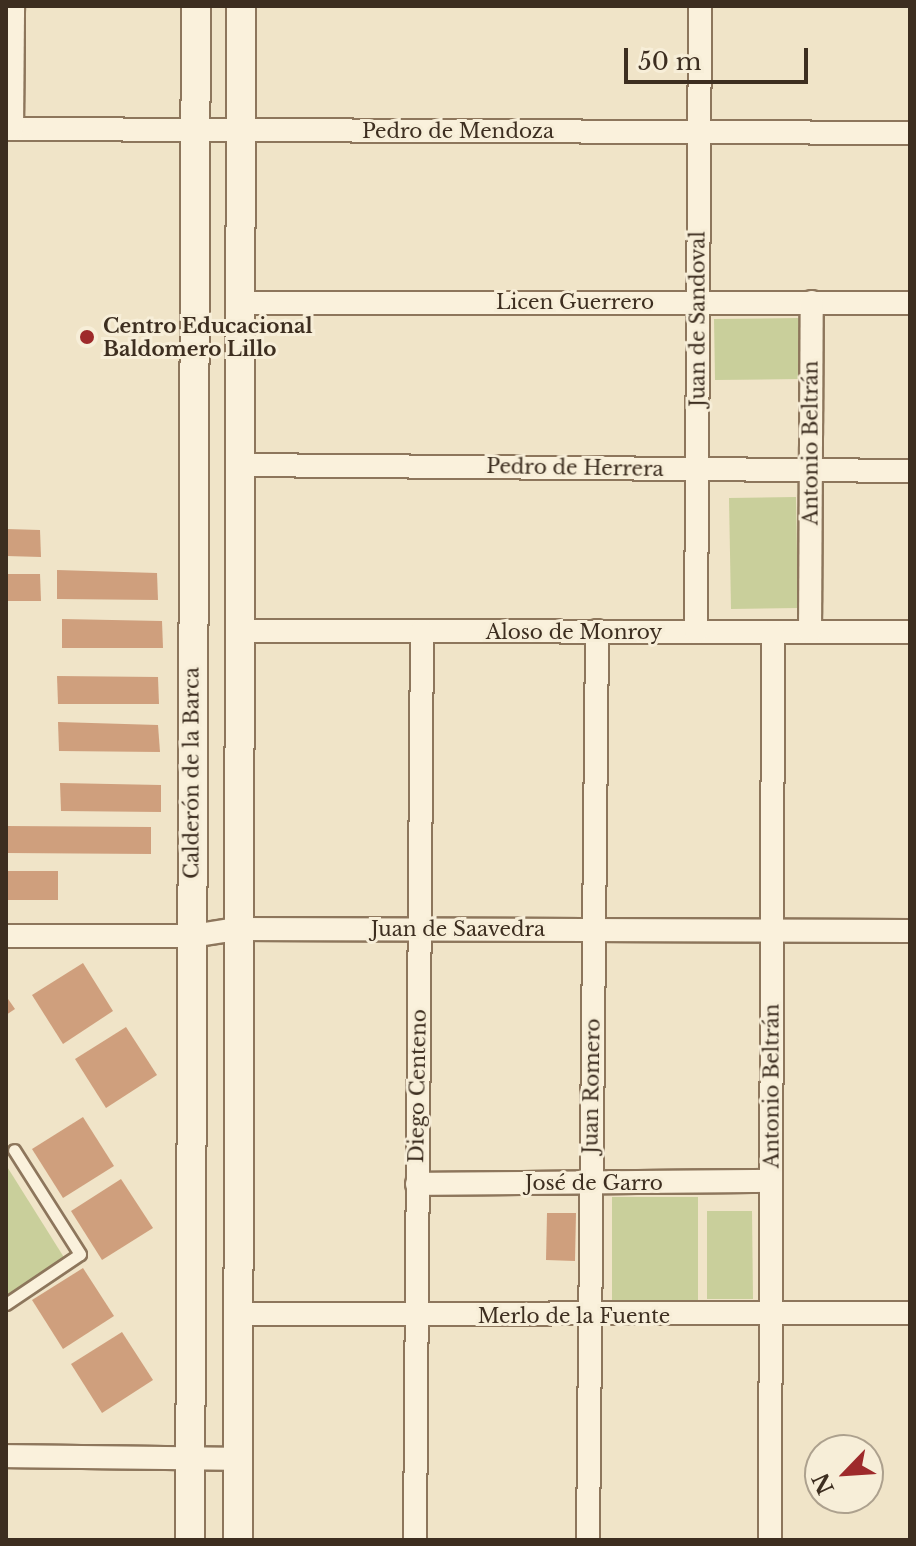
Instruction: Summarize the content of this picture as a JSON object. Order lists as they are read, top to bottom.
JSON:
{
  "streets": {
    "street": [
      "Pedro de Mendoza",
      "Licen Guerrero",
      "Juan de Sandoval",
      "Antonio Beltrán",
      "Pedro de Herrera",
      "Aloso de Monroy",
      "Calderón de la Barca",
      "Juan de Saavedra",
      "Diego Centeno",
      "Juan Romero",
      "José de Garro",
      "Merlo de la Fuente"
    ]
  },
  "crossings": [
    ["Pedro de Mendoza", "Juan de Sandoval"],
    ["Pedro de Mendoza", "Calderón de la Barca"],
    ["Licen Guerrero", "Juan de Sandoval"],
    ["Licen Guerrero", "Antonio Beltrán"],
    ["Juan de Sandoval", "Pedro de Herrera"],
    ["Juan de Sandoval", "Aloso de Monroy"],
    ["Antonio Beltrán", "Pedro de Herrera"],
    ["Antonio Beltrán", "Aloso de Monroy"],
    ["Antonio Beltrán", "Juan de Saavedra"],
    ["Antonio Beltrán", "José de Garro"],
    ["Antonio Beltrán", "Merlo de la Fuente"],
    ["Aloso de Monroy", "Diego Centeno"],
    ["Aloso de Monroy", "Juan Romero"],
    ["Calderón de la Barca", "Juan de Saavedra"],
    ["Juan de Saavedra", "Diego Centeno"],
    ["Juan de Saavedra", "Juan Romero"],
    ["Diego Centeno", "José de Garro"],
    ["Diego Centeno", "Merlo de la Fuente"],
    ["Juan Romero", "José de Garro"],
    ["Juan Romero", "Merlo de la Fuente"]
  ],
  "places": ["Centro Educacional Baldomero Lillo"],
  "scale_bar": "50 m",
  "north": "bottom left"
}
